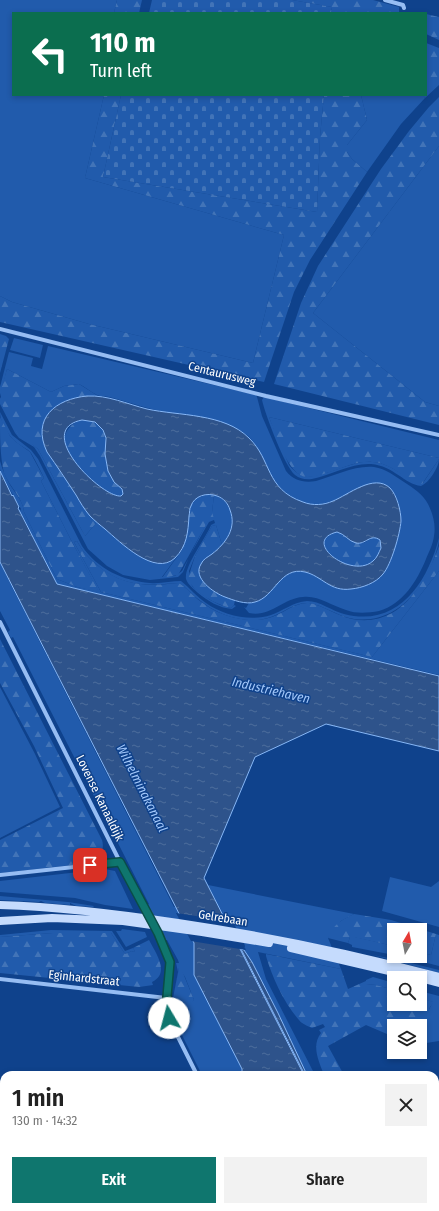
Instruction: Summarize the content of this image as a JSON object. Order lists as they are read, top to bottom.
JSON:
{
  "streets": {
    "street": [
      "Centaurusweg",
      "Lovense Kanaaldijk",
      "Gelrebaan",
      "Eginhardstraat"
    ]
  },
  "crossings": [
    ["Lovense Kanaaldijk", "Eginhardstraat"]
  ],
  "water": ["Industriehaven", "Wilhelminakanaal"],
  "north": "top",
  "page": {
    "turn": ["110 m", "Turn left"],
    "heading": ["1 min", "130 m · 14:32"],
    "buttons": ["Exit", "Share"]
  }
}
